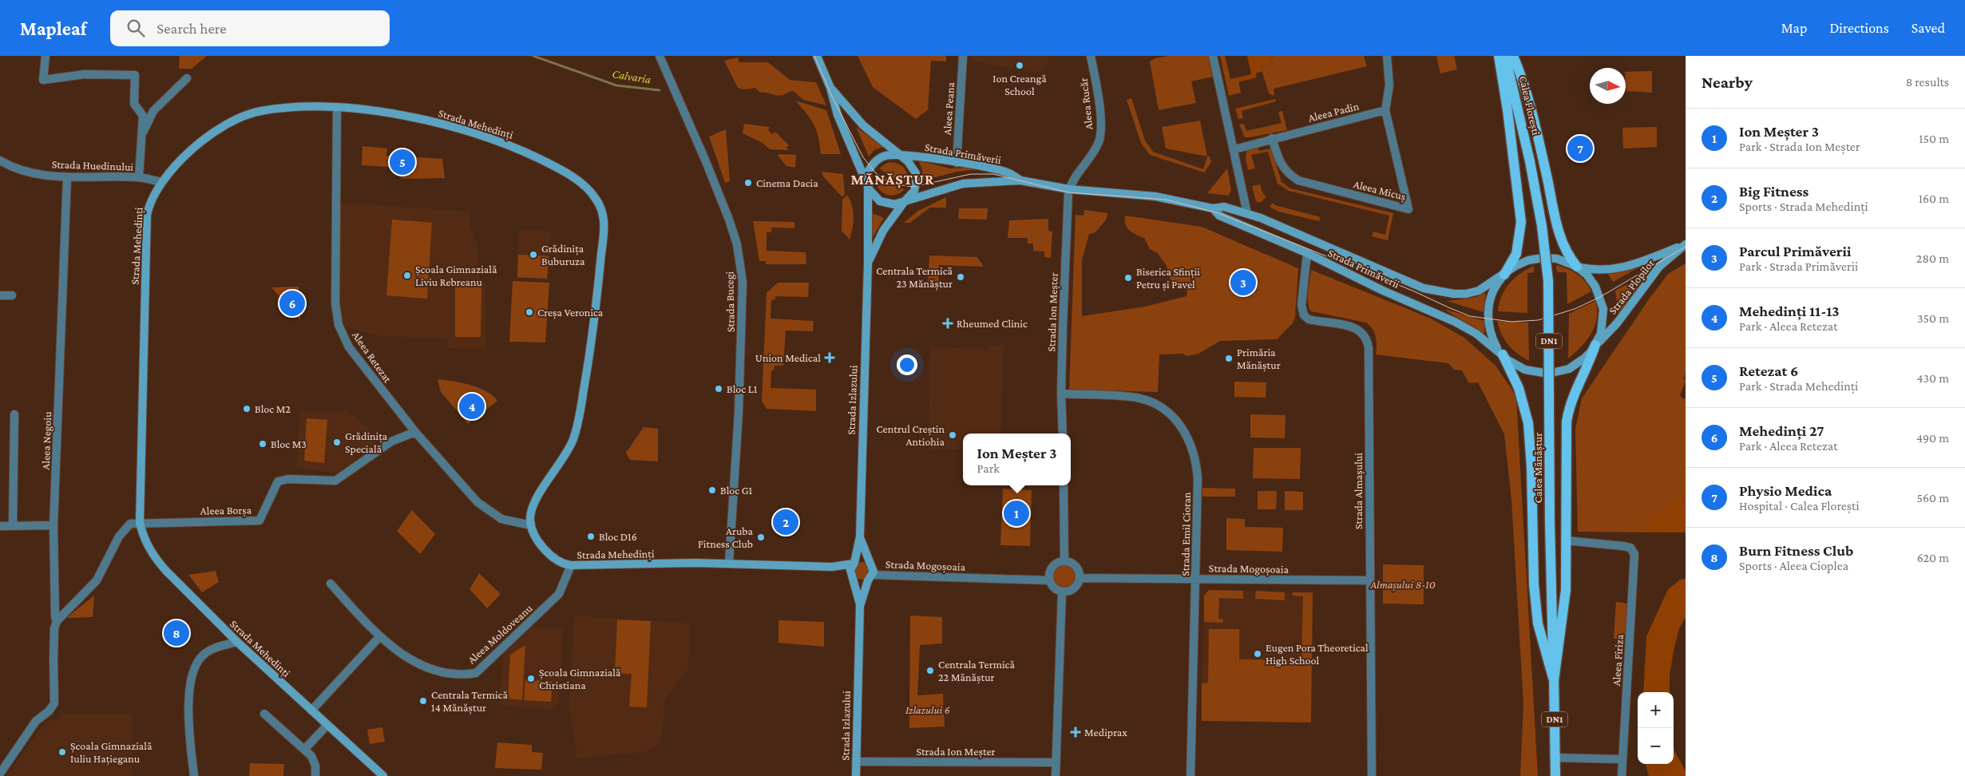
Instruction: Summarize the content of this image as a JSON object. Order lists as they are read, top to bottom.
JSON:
{
  "streets": {
    "main road": [
      "Calea Florești",
      "Strada Mehedinți",
      "Strada Primăverii",
      "Strada Plopilor",
      "DN1",
      "Strada Izlazului",
      "Calea Mănăștur"
    ],
    "street": [
      "Aleea Rucăr",
      "Aleea Peana",
      "Aleea Padin",
      "Strada Huedinului",
      "Aleea Micuș",
      "Strada Bucegi",
      "Strada Ion Meșter",
      "Aleea Retezat",
      "Aleea Negoiu",
      "Strada Almașului",
      "Aleea Borșa",
      "Strada Emil Cioran",
      "Strada Mogoșoaia",
      "Aleea Moldoveanu",
      "Aleea Firiza"
    ]
  },
  "crossings": [
    ["Aleea Rucăr", "Strada Primăverii"],
    ["Aleea Rucăr", "Strada Ion Meșter"],
    ["Calea Florești", "Calea Mănăștur"],
    ["Aleea Peana", "Strada Primăverii"],
    ["Aleea Padin", "Aleea Micuș"],
    ["Strada Mehedinți", "Strada Huedinului"],
    ["Strada Mehedinți", "Strada Bucegi"],
    ["Strada Mehedinți", "Aleea Retezat"],
    ["Strada Mehedinți", "Strada Izlazului"],
    ["Strada Mehedinți", "Aleea Borșa"],
    ["Strada Mehedinți", "Strada Mogoșoaia"],
    ["Strada Mehedinți", "Aleea Moldoveanu"],
    ["Strada Primăverii", "Strada Plopilor"],
    ["Strada Primăverii", "Strada Ion Meșter"],
    ["Strada Primăverii", "Strada Izlazului"],
    ["Strada Primăverii", "Strada Almașului"],
    ["Strada Huedinului", "Aleea Negoiu"],
    ["Strada Ion Meșter", "Strada Izlazului"],
    ["Strada Ion Meșter", "Strada Emil Cioran"],
    ["Aleea Retezat", "Aleea Borșa"],
    ["Strada Izlazului", "Strada Mogoșoaia"],
    ["Strada Almașului", "Strada Mogoșoaia"],
    ["Strada Emil Cioran", "Strada Mogoșoaia"]
  ],
  "districts": ["MĂNĂȘTUR"],
  "water": ["Calvaria"],
  "parks": ["Almașului 8-10", "Izlazului 6"],
  "places": {
    "other": [
      "Ion Creangă School",
      "Cinema Dacia",
      "Grădinița Buburuza",
      "Școala Gimnazială Liviu Rebreanu",
      "Centrala Termică 23 Mănăștur",
      "Biserica Sfinții Petru și Pavel",
      "Creșa Veronica",
      "Primăria Mănăștur",
      "Bloc L1",
      "Bloc M2",
      "Centrul Creștin Antiohia",
      "Grădinița Specială",
      "Bloc M3",
      "Bloc G1",
      "Bloc D16",
      "Aruba Fitness Club",
      "Eugen Pora Theoretical High School",
      "Centrala Termică 22 Mănăștur",
      "Școala Gimnazială Christiana",
      "Centrala Termică 14 Mănăștur",
      "Școala Gimnazială Iuliu Hațieganu"
    ],
    "health": ["Rheumed Clinic", "Union Medical", "Mediprax"]
  },
  "north": "right",
  "page": {
    "header": "Mapleaf",
    "search": "Search here",
    "nav": ["Map", "Directions", "Saved"],
    "heading": ["Nearby", "8 results"],
    "list": [
      {
        "mark": "1",
        "name": "Ion Meșter 3",
        "note": "Park · Strada Ion Meșter",
        "value": "150 m"
      },
      {
        "mark": "2",
        "name": "Big Fitness",
        "note": "Sports · Strada Mehedinți",
        "value": "160 m"
      },
      {
        "mark": "3",
        "name": "Parcul Primăverii",
        "note": "Park · Strada Primăverii",
        "value": "280 m"
      },
      {
        "mark": "4",
        "name": "Mehedinți 11-13",
        "note": "Park · Aleea Retezat",
        "value": "350 m"
      },
      {
        "mark": "5",
        "name": "Retezat 6",
        "note": "Park · Strada Mehedinți",
        "value": "430 m"
      },
      {
        "mark": "6",
        "name": "Mehedinți 27",
        "note": "Park · Aleea Retezat",
        "value": "490 m"
      },
      {
        "mark": "7",
        "name": "Physio Medica",
        "note": "Hospital · Calea Florești",
        "value": "560 m"
      },
      {
        "mark": "8",
        "name": "Burn Fitness Club",
        "note": "Sports · Aleea Cioplea",
        "value": "620 m"
      }
    ],
    "pins": [
      "7",
      "5",
      "3",
      "6",
      "4",
      "1",
      "2",
      "8"
    ],
    "popup": ["Ion Meșter 3", "Park"],
    "map_buttons": ["+", "−"]
  }
}
